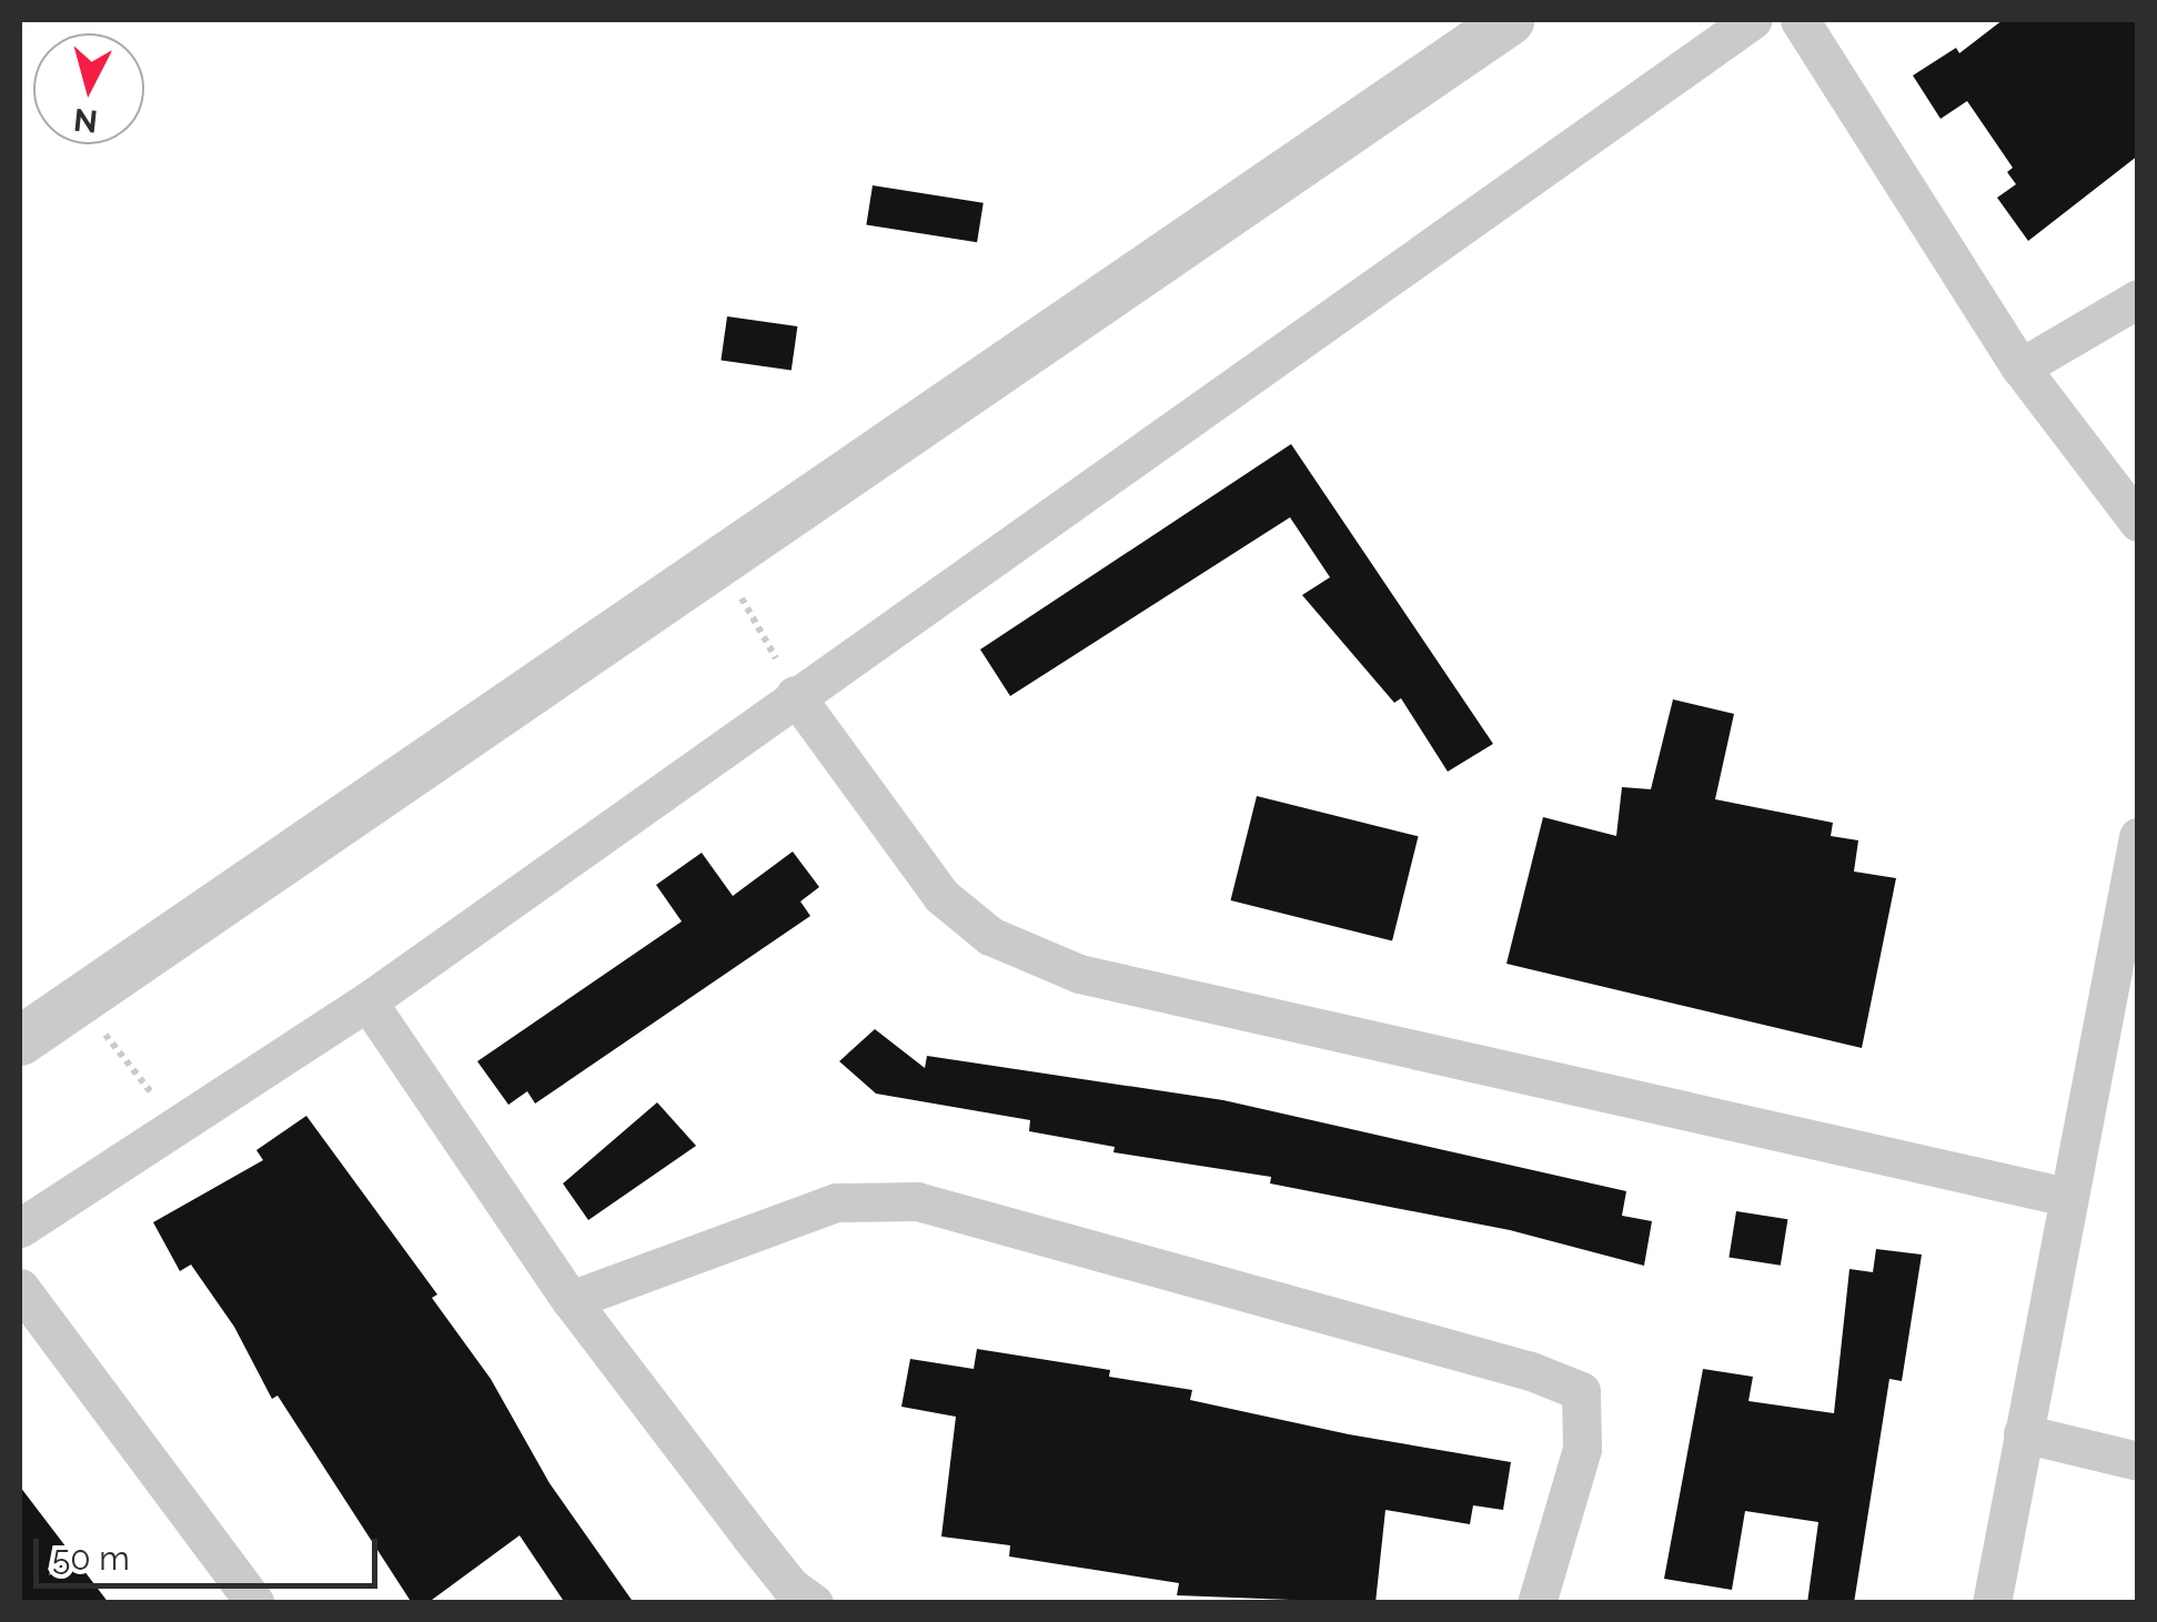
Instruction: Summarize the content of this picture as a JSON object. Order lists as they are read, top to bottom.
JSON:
{
  "scale_bar": "50 m",
  "north": "bottom"
}
